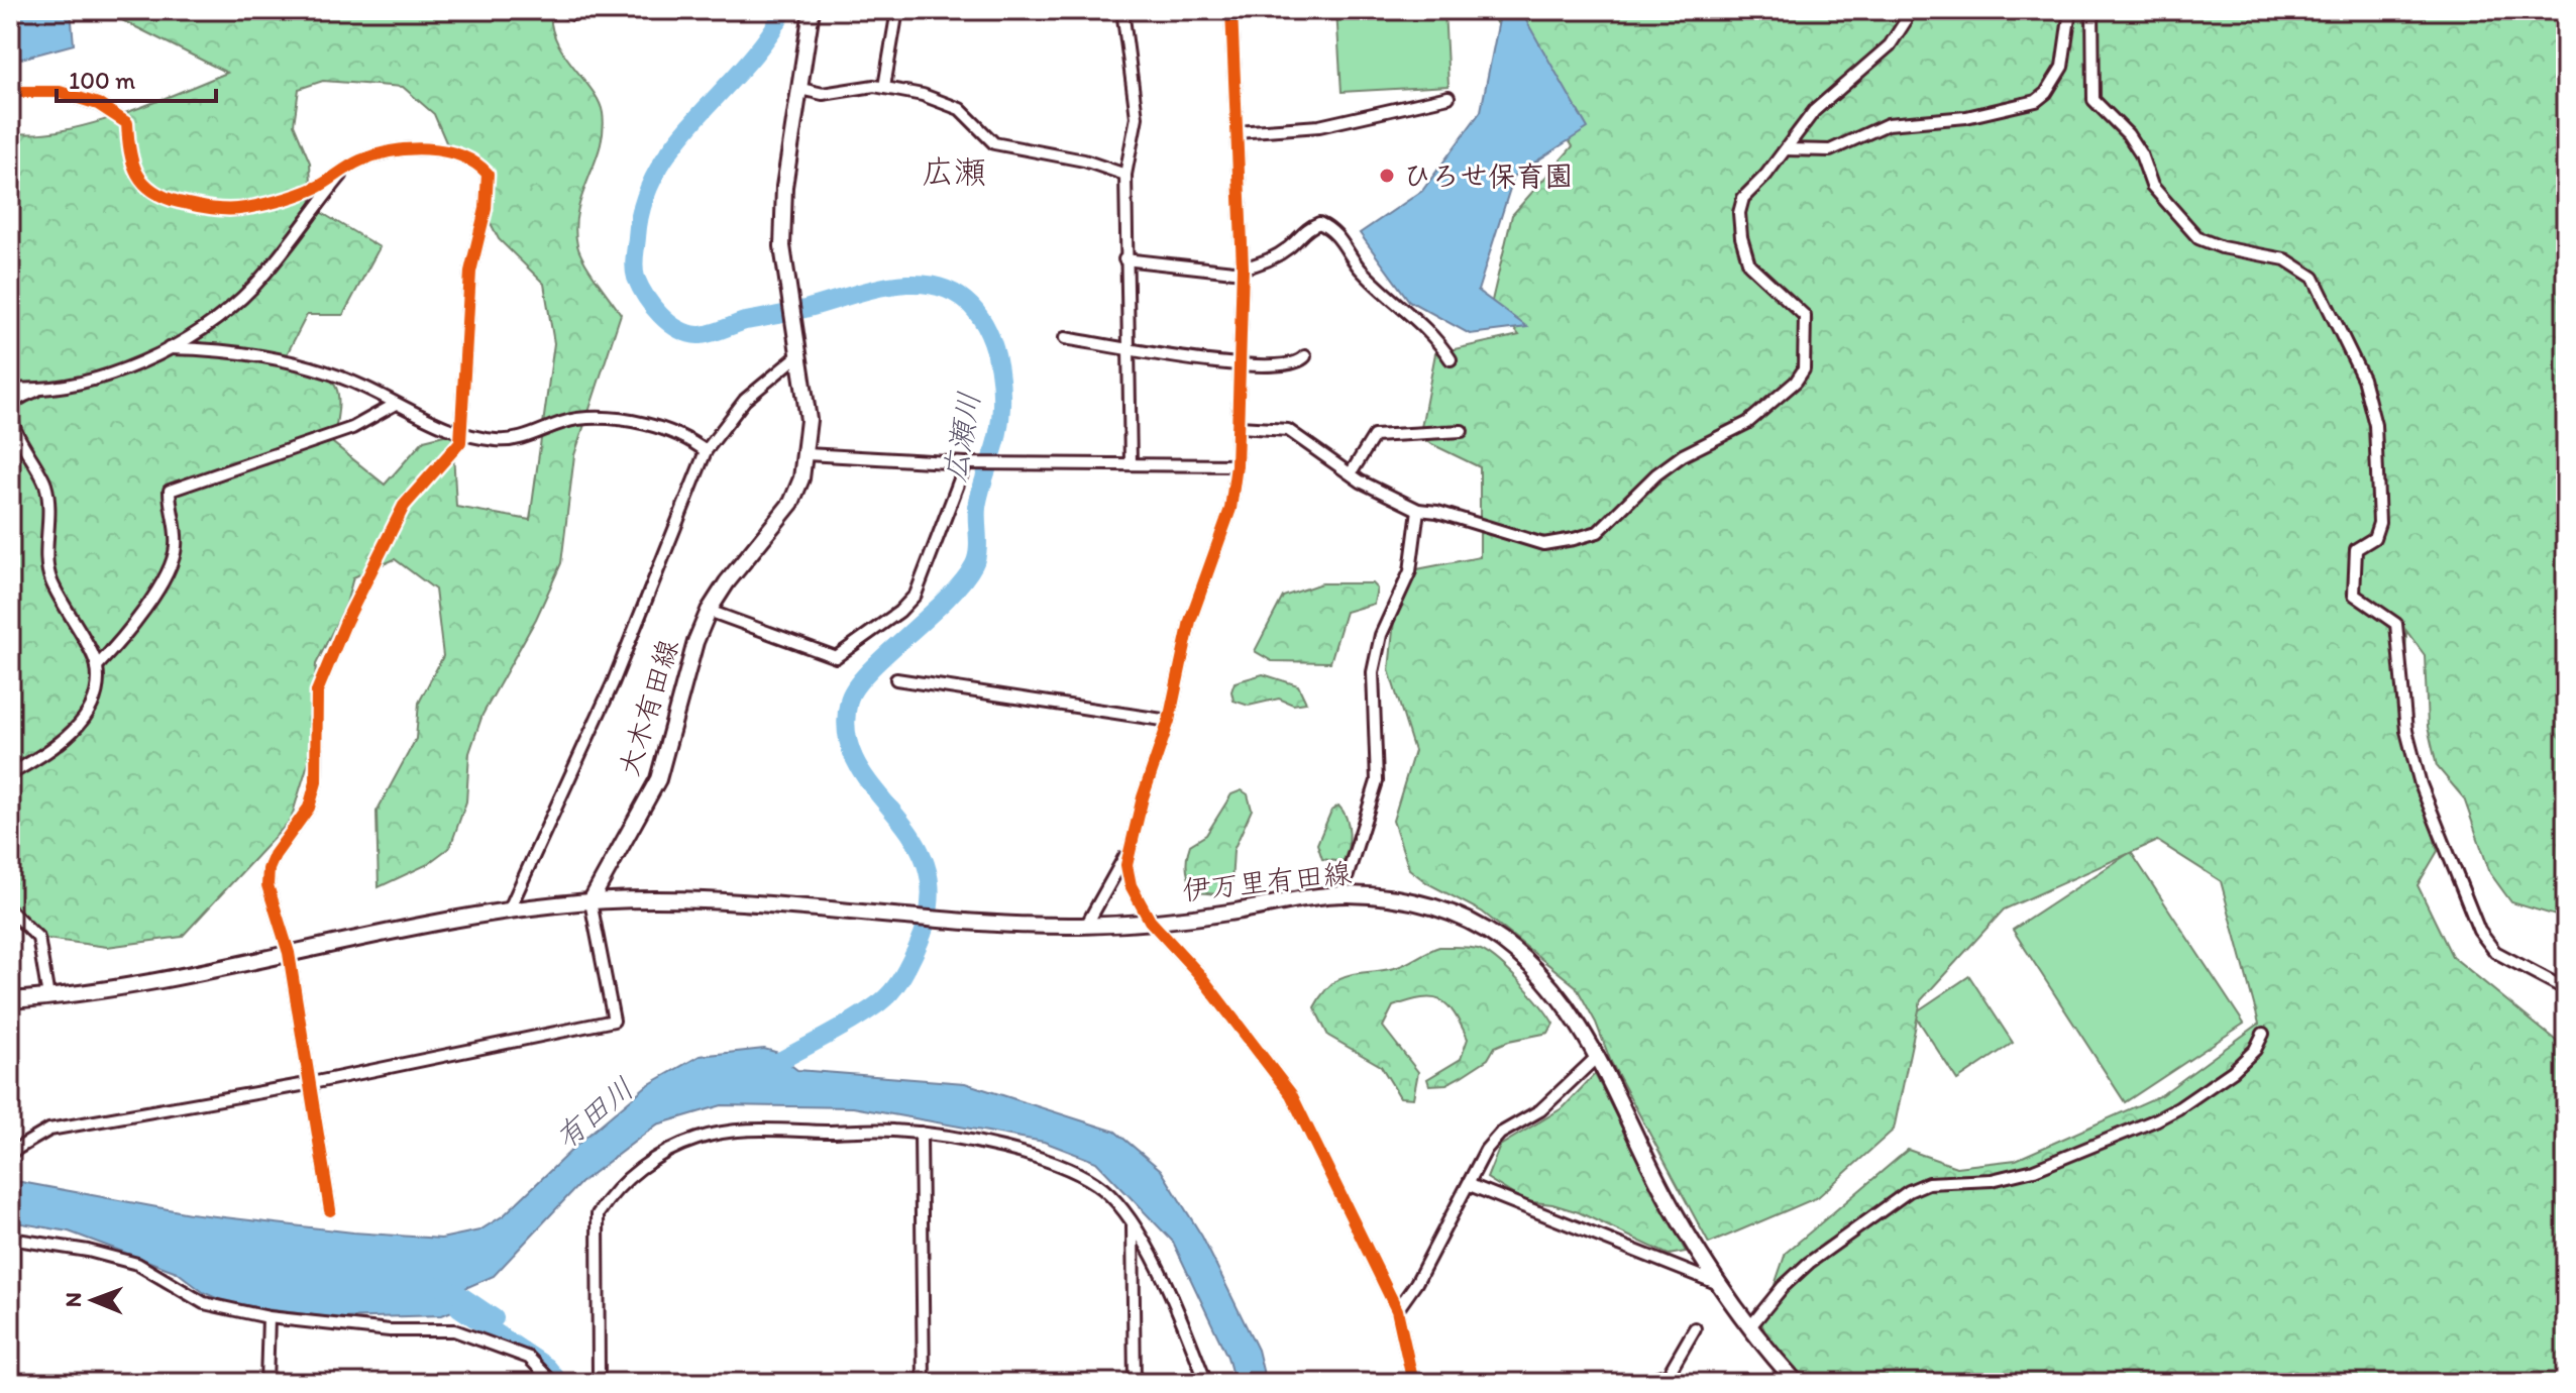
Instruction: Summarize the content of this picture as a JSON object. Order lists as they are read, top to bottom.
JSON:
{
  "streets": {
    "main road": ["大木有田線", "伊万里有田線"]
  },
  "crossings": [
    ["大木有田線", "伊万里有田線"]
  ],
  "districts": ["広瀬"],
  "water": ["広瀬川", "有田川"],
  "places": ["ひろせ保育園"],
  "scale_bar": "100 m",
  "north": "left"
}
